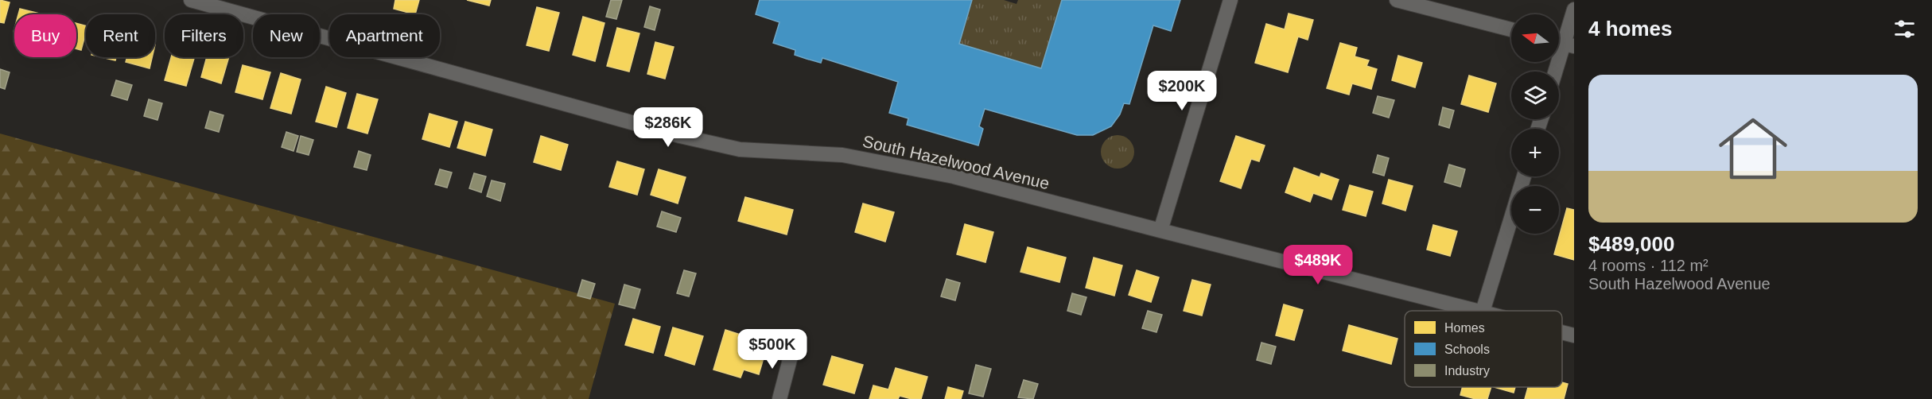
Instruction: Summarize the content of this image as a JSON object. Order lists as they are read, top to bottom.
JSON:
{
  "streets": {
    "street": ["South Hazelwood Avenue"]
  },
  "legend": ["Homes", "Schools", "Industry"],
  "north": "left",
  "page": {
    "heading": "4 homes",
    "map_buttons": ["+", "−"],
    "chip": [
      "Buy",
      "Rent",
      "Filters",
      "New",
      "Apartment"
    ],
    "list": [
      {
        "name": "$489,000",
        "note": "4 rooms · 112 m² · South Hazelwood Avenue"
      }
    ],
    "price": [
      "$200K",
      "$286K",
      "$489K",
      "$500K"
    ]
  }
}
